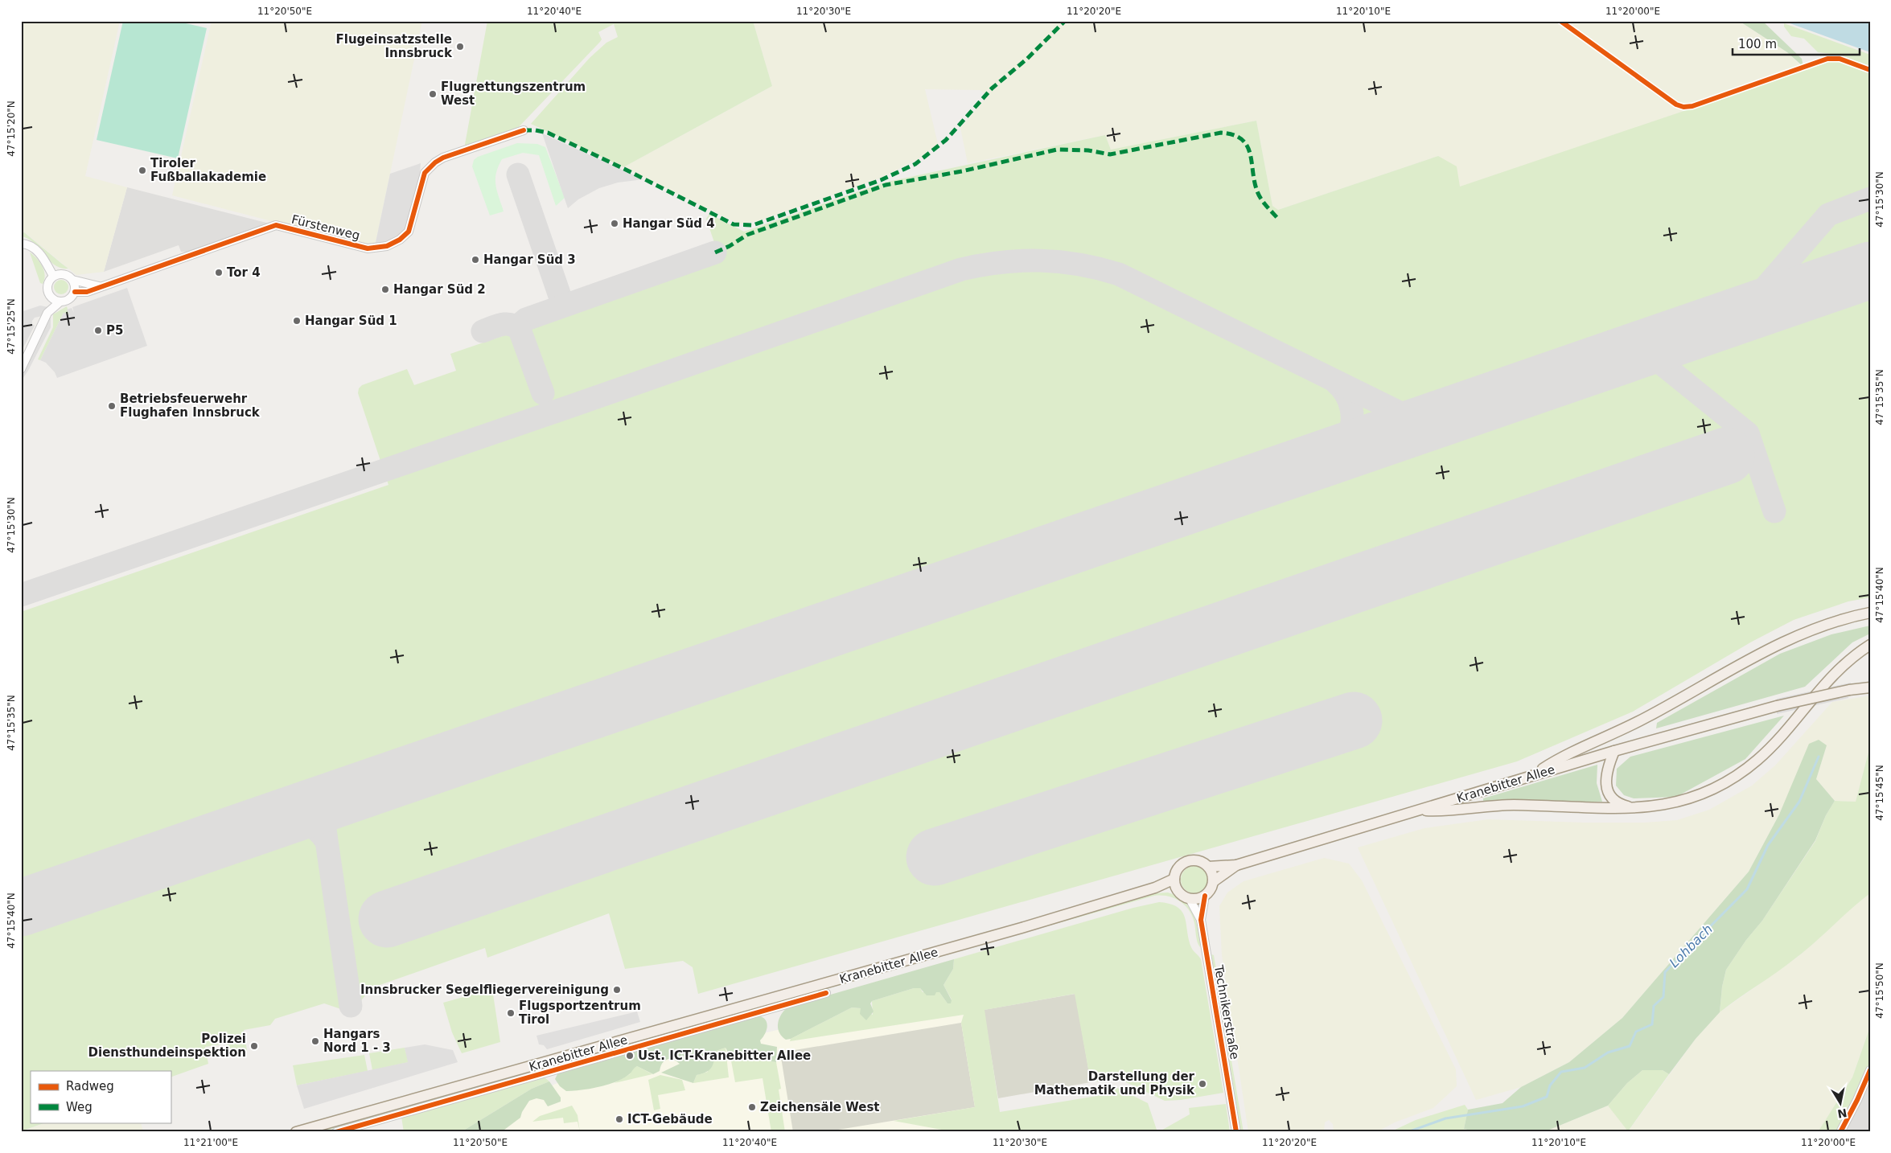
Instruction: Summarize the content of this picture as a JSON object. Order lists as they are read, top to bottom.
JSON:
{
  "streets": {
    "main road": ["Kranebitter Allee"],
    "street": ["Fürstenweg", "Technikerstraße"]
  },
  "crossings": [
    ["Kranebitter Allee", "Technikerstraße"]
  ],
  "water": ["Lohbach"],
  "places": [
    "Flugeinsatzstelle Innsbruck",
    "Flugrettungszentrum West",
    "Tiroler Fußballakademie",
    "Hangar Süd 4",
    "Hangar Süd 3",
    "Tor 4",
    "Hangar Süd 2",
    "Hangar Süd 1",
    "P5",
    "Betriebsfeuerwehr Flughafen Innsbruck",
    "Innsbrucker Segelfliegervereinigung",
    "Flugsportzentrum Tirol",
    "Hangars Nord 1 - 3",
    "Polizei Diensthundeinspektion",
    "Ust. ICT-Kranebitter Allee",
    "Darstellung der Mathematik und Physik",
    "Zeichensäle West",
    "ICT-Gebäude"
  ],
  "legend": ["Radweg", "Weg"],
  "scale_bar": "100 m",
  "north": "bottom",
  "coordinates": [
    "11°20'50\"E",
    "11°20'40\"E",
    "11°20'30\"E",
    "11°20'20\"E",
    "11°20'10\"E",
    "11°20'00\"E",
    "47°15'20\"N",
    "47°15'30\"N",
    "47°15'25\"N",
    "47°15'35\"N",
    "47°15'40\"N",
    "47°15'45\"N",
    "47°15'50\"N",
    "11°21'00\"E"
  ]
}
